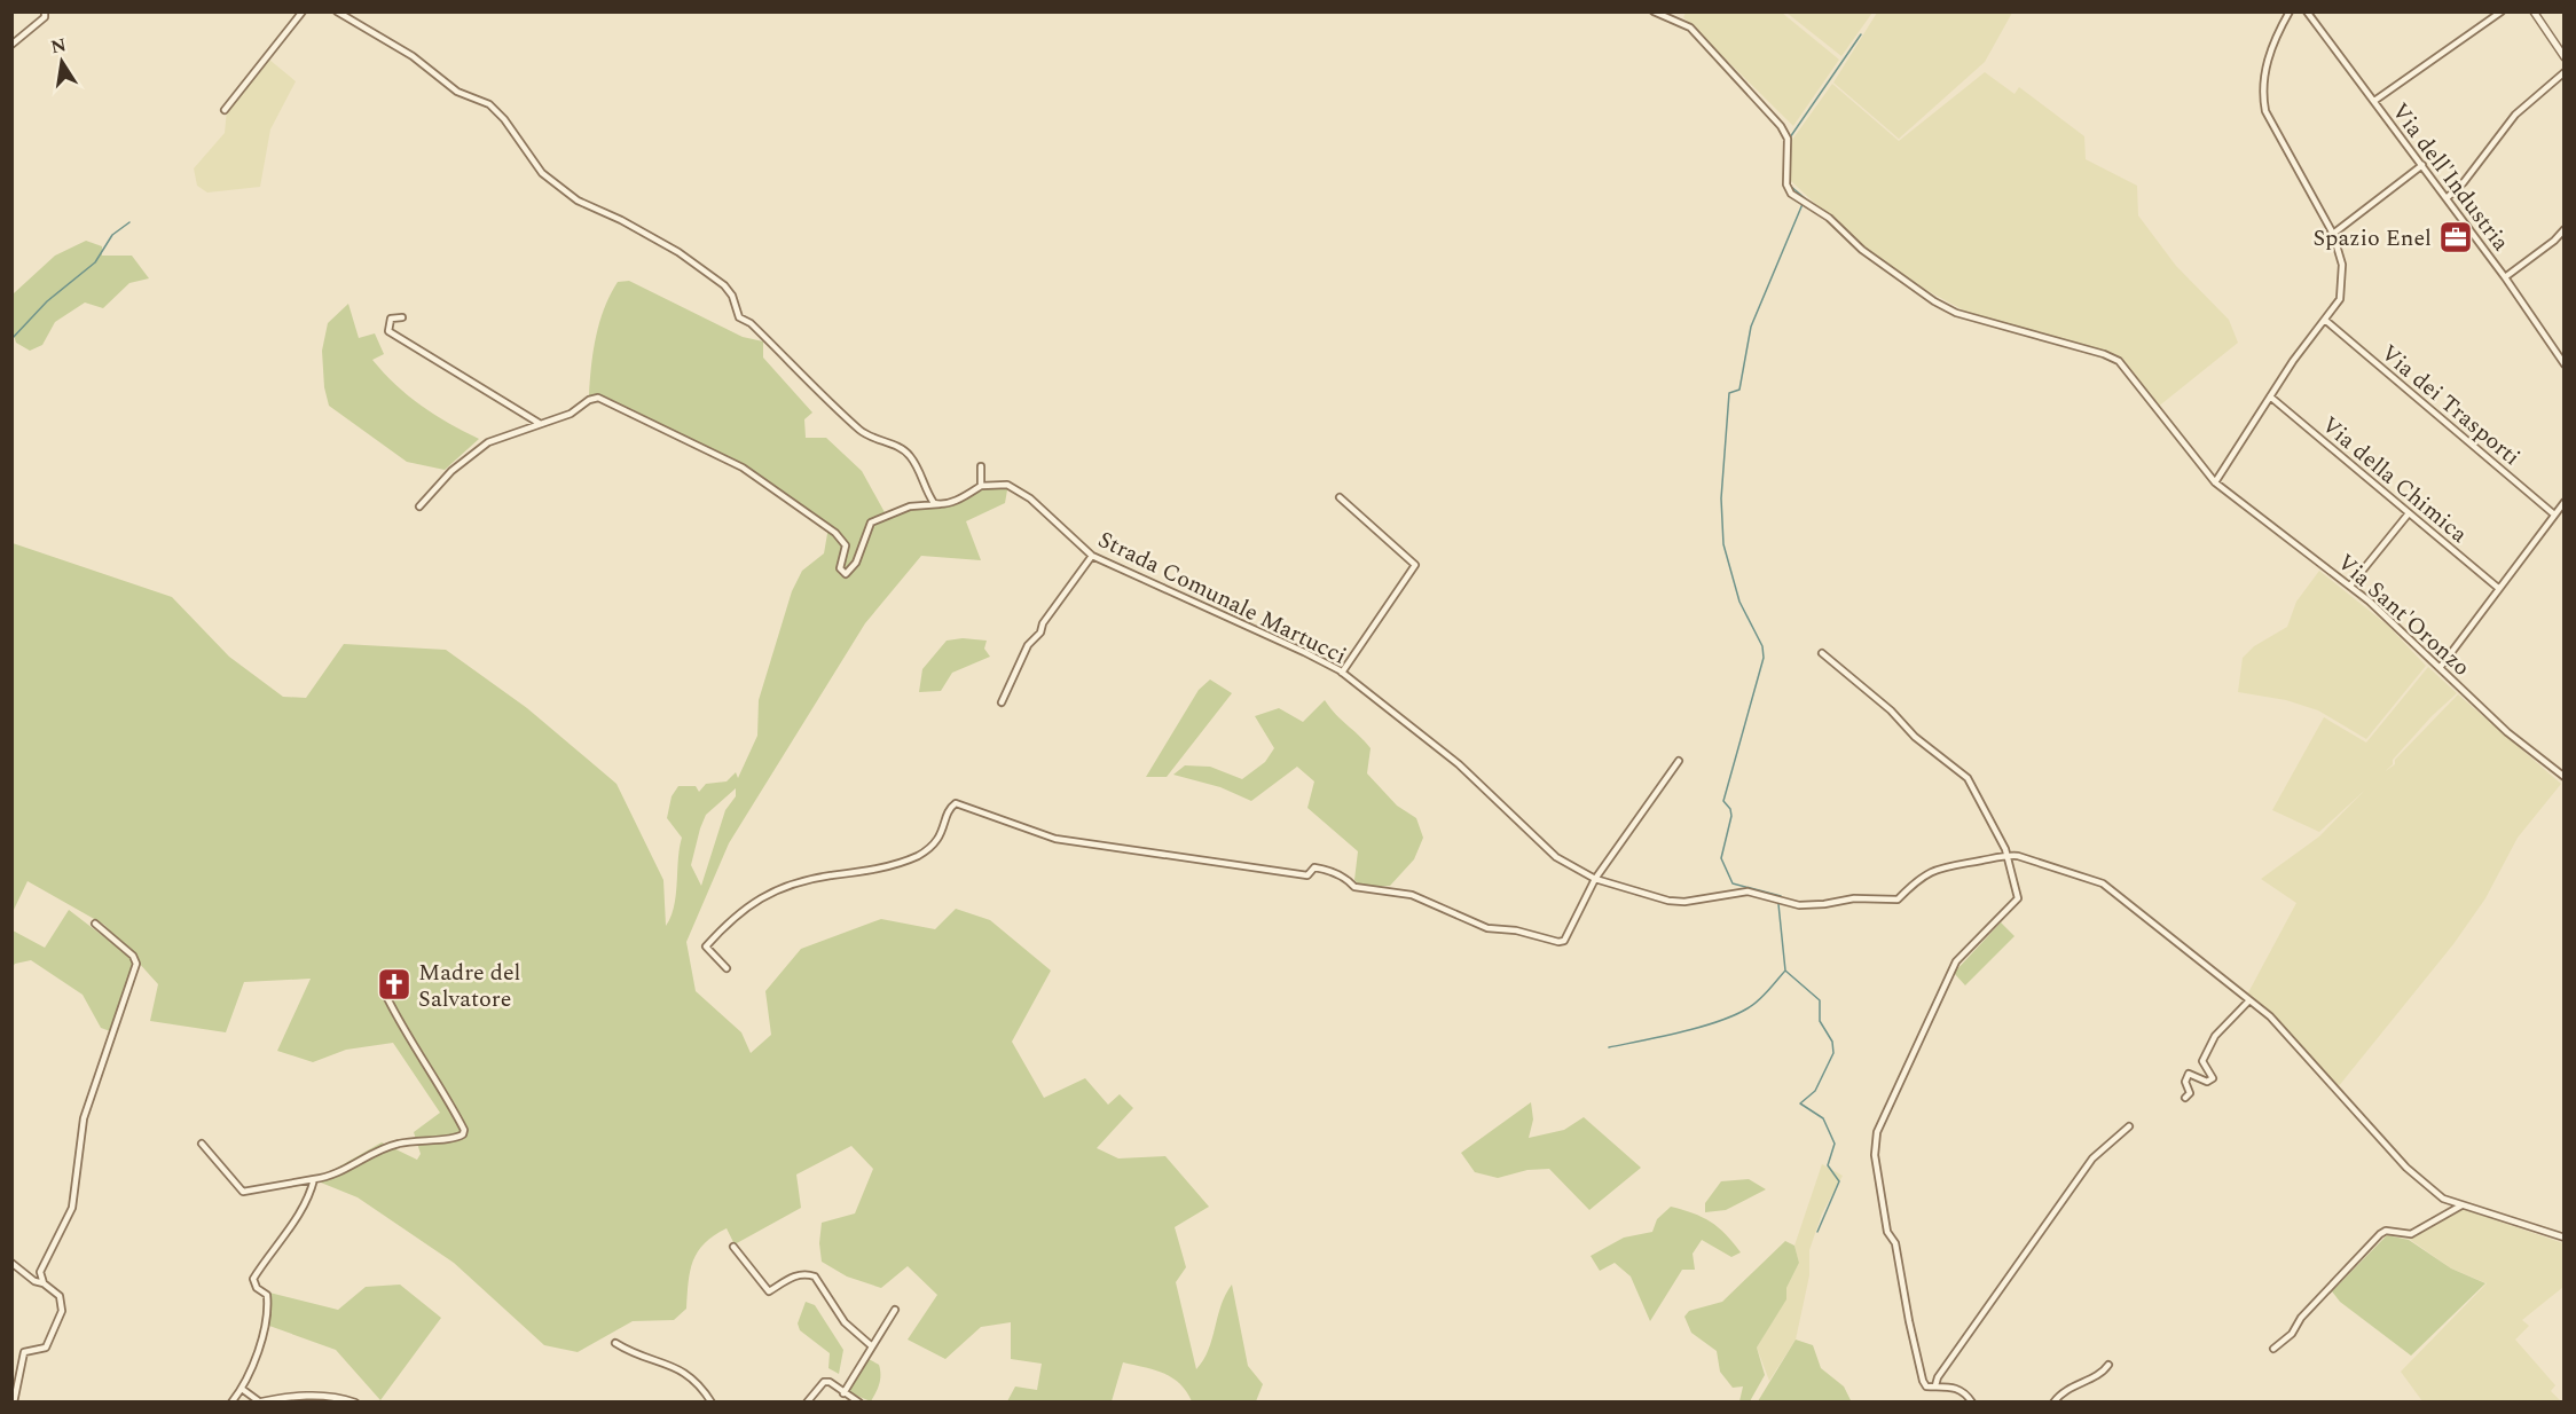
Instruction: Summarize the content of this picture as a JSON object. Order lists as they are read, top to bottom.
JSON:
{
  "streets": {
    "street": [
      "Via dell'Industria",
      "Via dei Trasporti",
      "Via della Chimica",
      "Strada Comunale Martucci",
      "Via Sant'Oronzo"
    ]
  },
  "places": {
    "office": ["Spazio Enel"],
    "church": ["Madre del Salvatore"]
  },
  "north": "top"
}
